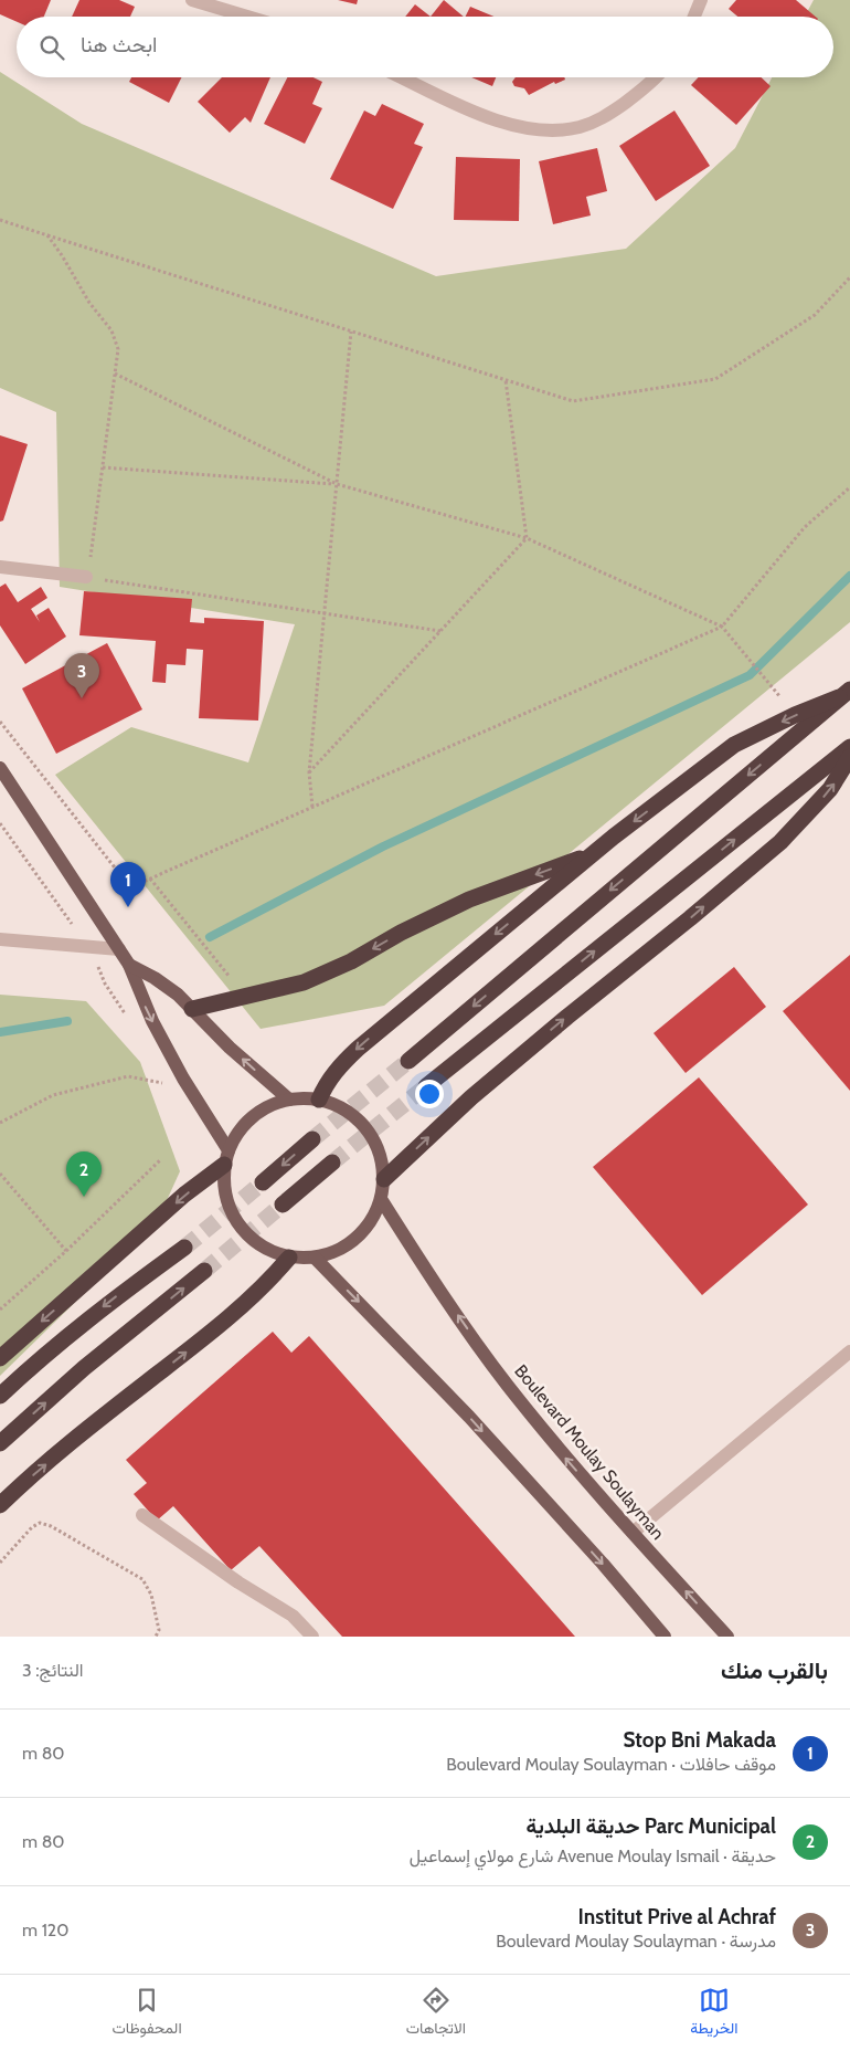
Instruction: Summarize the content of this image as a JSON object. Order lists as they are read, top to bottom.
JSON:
{
  "streets": {
    "main road": ["Boulevard Moulay Soulayman"]
  },
  "page": {
    "search": "ابحث هنا",
    "pins": ["3", "1", "2"],
    "heading": ["بالقرب منك", "النتائج: 3"],
    "list": [
      {
        "mark": "1",
        "name": "Stop Bni Makada",
        "note": "موقف حافلات · Boulevard Moulay Soulayman",
        "value": "80 m"
      },
      {
        "mark": "2",
        "name": "Parc Municipal حديقة البلدية",
        "note": "حديقة · Avenue Moulay Ismail شارع مولاي إسماعيل",
        "value": "80 m"
      },
      {
        "mark": "3",
        "name": "Institut Prive al Achraf",
        "note": "مدرسة · Boulevard Moulay Soulayman",
        "value": "120 m"
      }
    ],
    "nav": ["الخريطة", "الاتجاهات", "المحفوظات"]
  }
}
